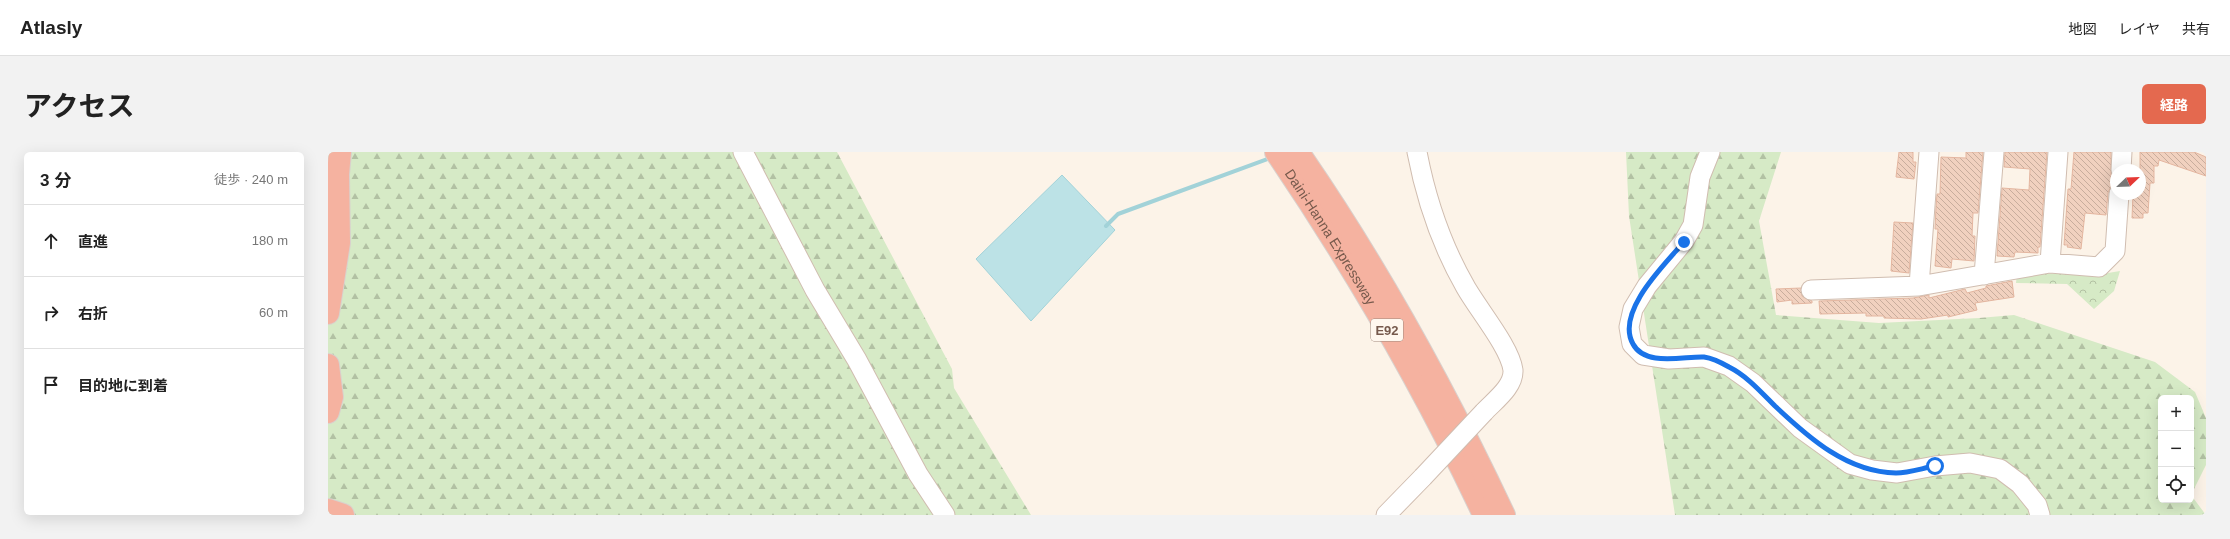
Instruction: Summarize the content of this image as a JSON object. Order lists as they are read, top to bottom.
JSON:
{
  "streets": {
    "highway": ["Daini-Hanna Expressway", "E92"]
  },
  "north": "top right",
  "page": {
    "header": "Atlasly",
    "nav": ["地図", "レイヤ", "共有"],
    "title": "アクセス",
    "buttons": "経路",
    "heading": ["3 分", "徒歩 · 240 m"],
    "list": [
      ["直進", "180 m"],
      ["右折", "60 m"],
      "目的地に到着"
    ],
    "map_buttons": ["+", "−"]
  }
}
